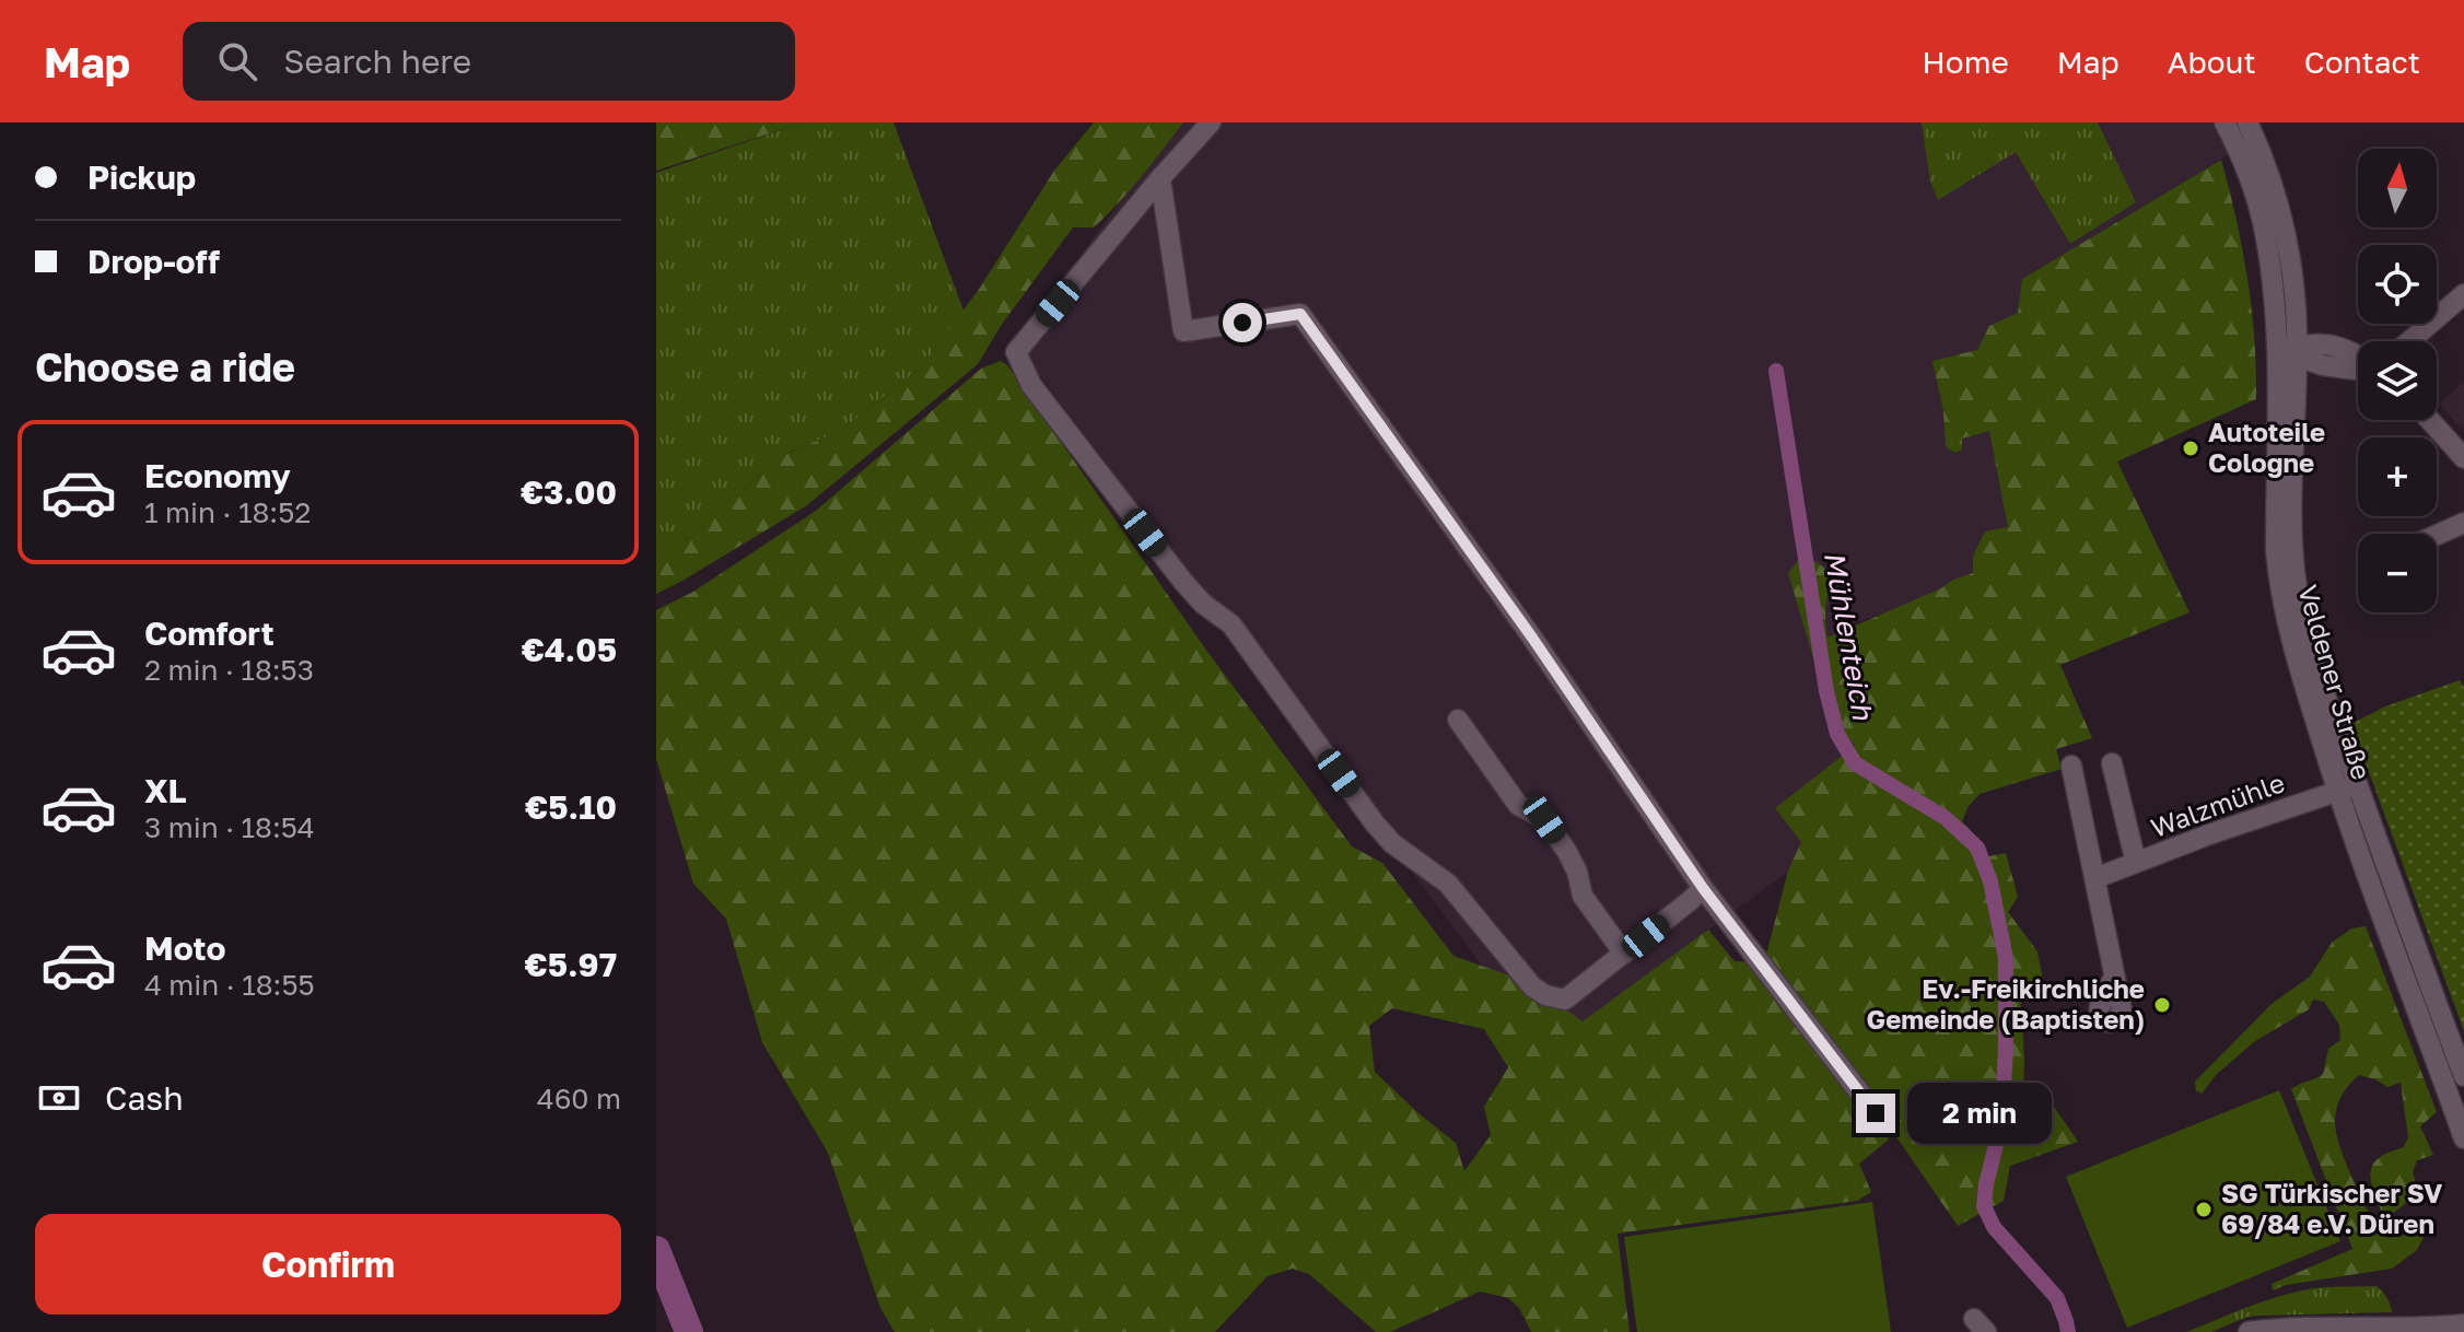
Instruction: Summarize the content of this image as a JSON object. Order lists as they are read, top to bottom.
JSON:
{
  "streets": {
    "street": ["Veldener Straße", "Walzmühle"]
  },
  "crossings": [
    ["Veldener Straße", "Walzmühle"]
  ],
  "water": ["Mühlenteich"],
  "places": ["Autoteile Cologne", "Ev.-Freikirchliche Gemeinde (Baptisten)", "SG Türkischer SV 69/84 e.V. Düren"],
  "north": "top",
  "page": {
    "header": "Map",
    "search": "Search here",
    "nav": [
      "Home",
      "Map",
      "About",
      "Contact"
    ],
    "banner": ["Pickup", "Drop-off"],
    "map_buttons": ["+", "−"],
    "heading": "Choose a ride",
    "list": [
      {
        "name": "Economy",
        "note": "1 min · 18:52",
        "value": "€3.00"
      },
      {
        "name": "Comfort",
        "note": "2 min · 18:53",
        "value": "€4.05"
      },
      {
        "name": "XL",
        "note": "3 min · 18:54",
        "value": "€5.10"
      },
      {
        "name": "Moto",
        "note": "4 min · 18:55",
        "value": "€5.97"
      }
    ],
    "pay": ["Cash", "460 m"],
    "bubble": "2 min",
    "buttons": "Confirm"
  }
}
